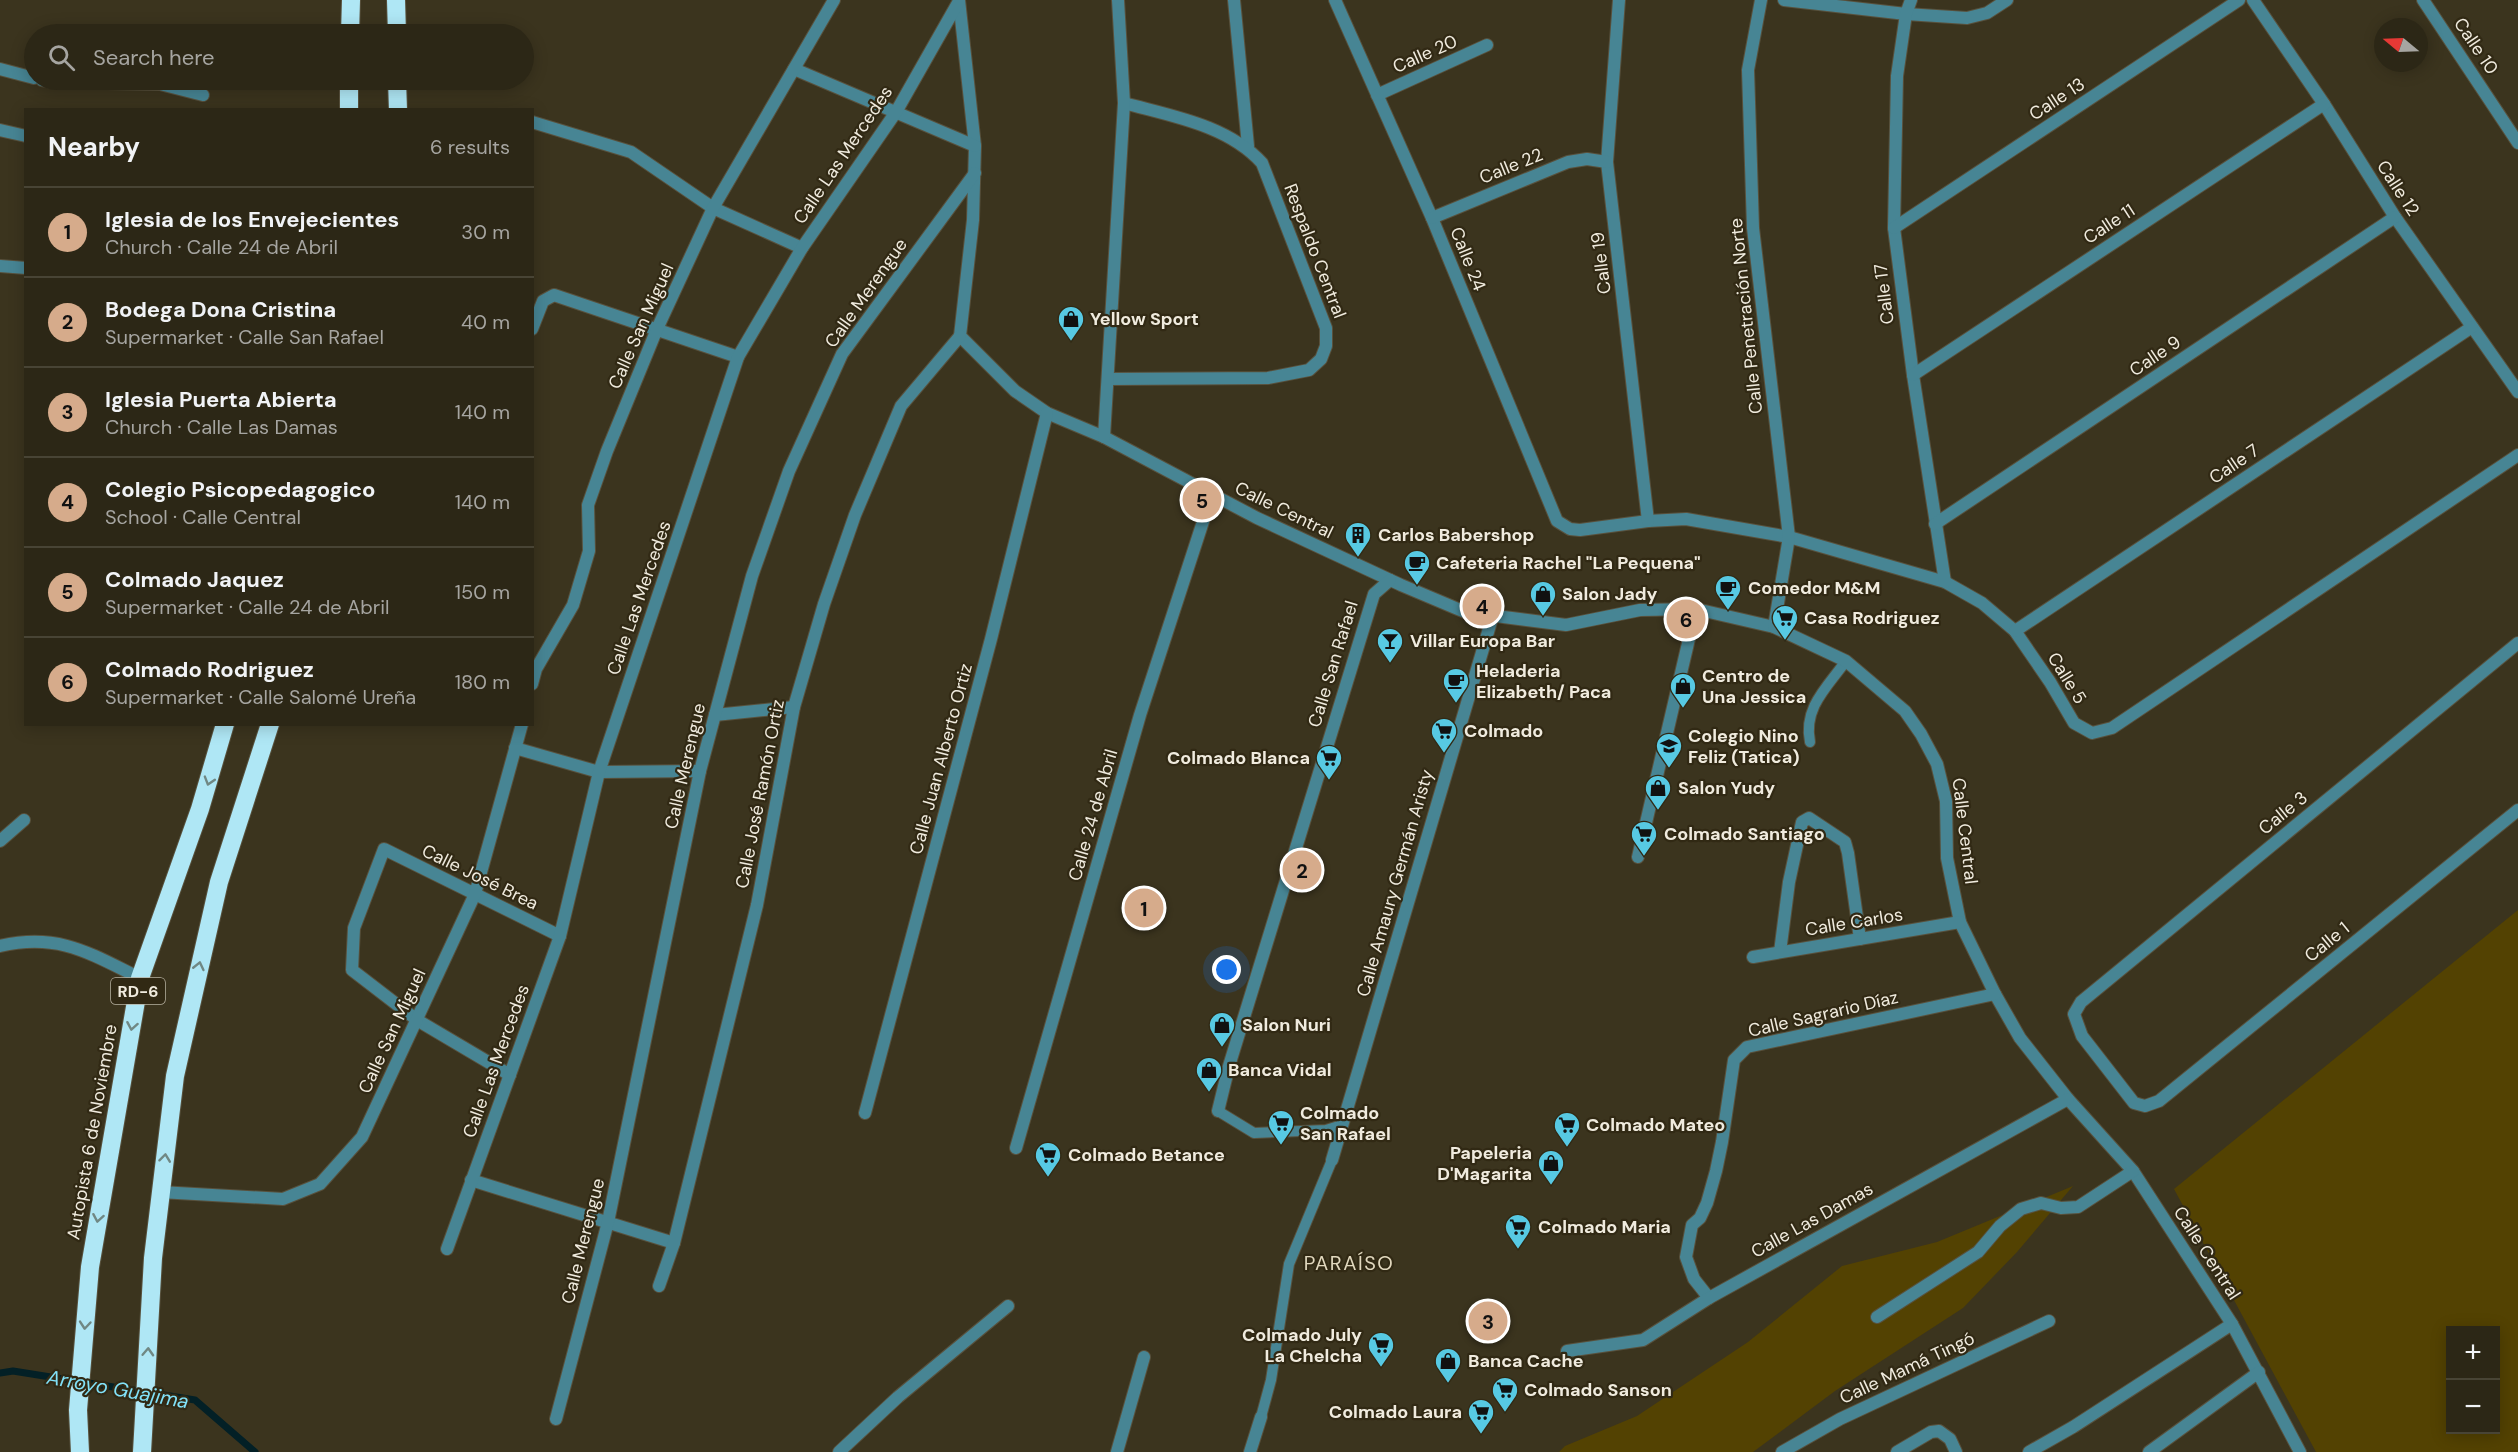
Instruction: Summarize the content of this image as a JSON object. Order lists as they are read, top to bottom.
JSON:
{
  "streets": {
    "highway": ["RD-6", "Autopista 6 de Noviembre"],
    "street": [
      "Calle 10",
      "Calle 20",
      "Calle 13",
      "Calle Las Mercedes",
      "Calle 22",
      "Calle 12",
      "Calle 11",
      "Respaldo Central",
      "Calle 24",
      "Calle 19",
      "Calle Merengue",
      "Calle 17",
      "Calle Penetración Norte",
      "Calle San Miguel",
      "Calle 9",
      "Calle 7",
      "Calle Central",
      "Calle San Rafael",
      "Calle 5",
      "Calle Juan Alberto Ortiz",
      "Calle José Ramón Ortiz",
      "Calle 3",
      "Calle 24 de Abril",
      "Calle José Brea",
      "Calle Amaury Germán Aristy",
      "Calle Carlos",
      "Calle 1",
      "Calle Sagrario Díaz",
      "Calle Las Damas",
      "Calle Mamá Tingó"
    ]
  },
  "crossings": [
    ["Calle 20", "Calle 24"],
    ["Calle 13", "Calle 17"],
    ["Calle Las Mercedes", "Calle José Brea"],
    ["Calle 22", "Calle 24"],
    ["Calle 22", "Calle 19"],
    ["Calle 12", "Calle 11"],
    ["Calle 12", "Calle 9"],
    ["Calle 12", "Calle 7"],
    ["Calle 11", "Calle 17"],
    ["Calle 24", "Calle 5"],
    ["Calle 19", "Calle 5"],
    ["Calle 17", "Calle 9"],
    ["Calle 17", "Calle 5"],
    ["Calle Penetración Norte", "Calle Central"],
    ["Calle Penetración Norte", "Calle 5"],
    ["Calle San Miguel", "Calle José Brea"],
    ["Calle San Miguel", "RD-6"],
    ["Calle 7", "Calle 5"],
    ["Calle Central", "Calle San Rafael"],
    ["Calle Central", "Calle Juan Alberto Ortiz"],
    ["Calle Central", "Calle José Ramón Ortiz"],
    ["Calle Central", "Calle 24 de Abril"],
    ["Calle Central", "Calle Amaury Germán Aristy"],
    ["Calle Central", "Calle Carlos"],
    ["Calle Central", "Calle Sagrario Díaz"],
    ["Calle Central", "Calle Las Damas"],
    ["Calle 3", "Calle 1"],
    ["Calle Sagrario Díaz", "Calle Las Damas"]
  ],
  "districts": ["PARAÍSO"],
  "water": ["Arroyo Guajima"],
  "places": {
    "shop": [
      "Yellow Sport",
      "Salon Jady",
      "Centro de Una Jessica",
      "Salon Yudy",
      "Salon Nuri",
      "Banca Vidal",
      "Papeleria D'Magarita",
      "Banca Cache"
    ],
    "building": ["Carlos Babershop"],
    "cafe": ["Cafeteria Rachel \"La Pequena\"", "Comedor M&M", "Heladeria Elizabeth/ Paca"],
    "supermarket": [
      "Casa Rodriguez",
      "Colmado",
      "Colmado Blanca",
      "Colmado Santiago",
      "Colmado San Rafael",
      "Colmado Mateo",
      "Colmado Betance",
      "Colmado Maria",
      "Colmado July La Chelcha",
      "Colmado Sanson",
      "Colmado Laura"
    ],
    "bar": ["Villar Europa Bar"],
    "school or university": ["Colegio Nino Feliz (Tatica)"]
  },
  "north": "left",
  "page": {
    "search": "Search here",
    "heading": ["Nearby", "6 results"],
    "list": [
      {
        "mark": "1",
        "name": "Iglesia de los Envejecientes",
        "note": "Church · Calle 24 de Abril",
        "value": "30 m"
      },
      {
        "mark": "2",
        "name": "Bodega Dona Cristina",
        "note": "Supermarket · Calle San Rafael",
        "value": "40 m"
      },
      {
        "mark": "3",
        "name": "Iglesia Puerta Abierta",
        "note": "Church · Calle Las Damas",
        "value": "140 m"
      },
      {
        "mark": "4",
        "name": "Colegio Psicopedagogico",
        "note": "School · Calle Central",
        "value": "140 m"
      },
      {
        "mark": "5",
        "name": "Colmado Jaquez",
        "note": "Supermarket · Calle 24 de Abril",
        "value": "150 m"
      },
      {
        "mark": "6",
        "name": "Colmado Rodriguez",
        "note": "Supermarket · Calle Salomé Ureña",
        "value": "180 m"
      }
    ],
    "pins": [
      "5",
      "4",
      "6",
      "2",
      "1",
      "3"
    ],
    "map_buttons": ["+", "−"]
  }
}
